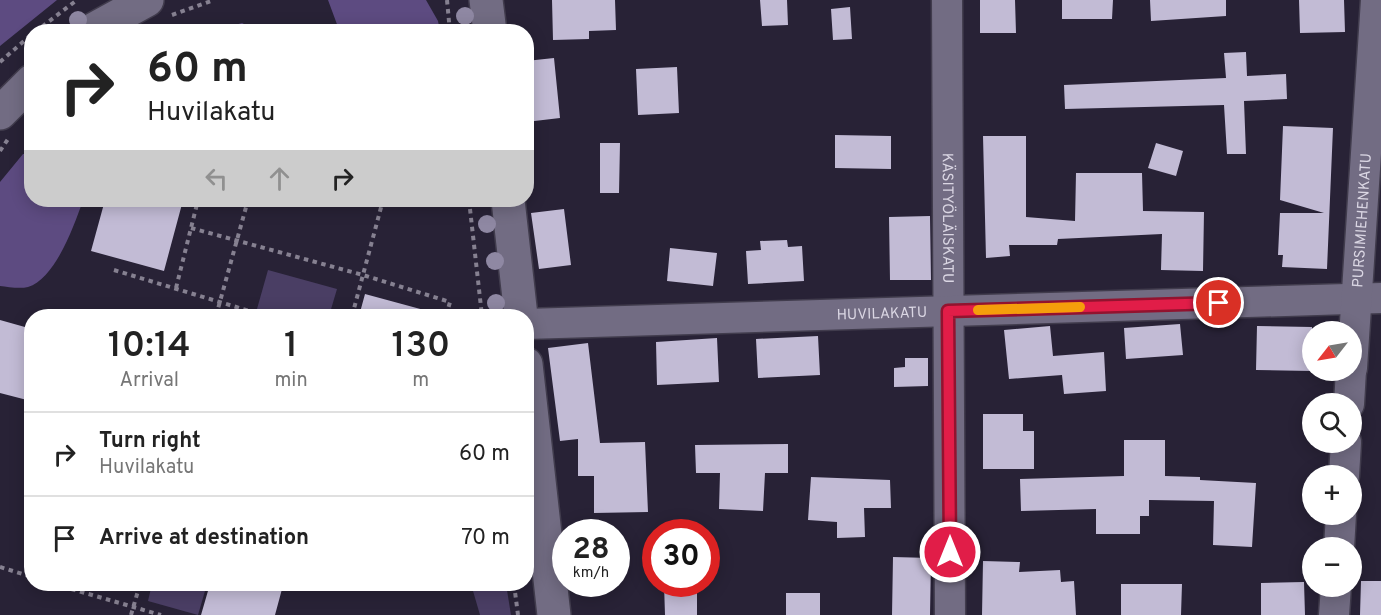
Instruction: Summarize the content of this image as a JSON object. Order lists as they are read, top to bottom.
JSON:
{
  "streets": {
    "street": ["KÄSITYÖLÄISKATU", "PURSIMIEHENKATU", "HUVILAKATU"]
  },
  "crossings": [
    ["KÄSITYÖLÄISKATU", "HUVILAKATU"],
    ["PURSIMIEHENKATU", "HUVILAKATU"]
  ],
  "north": "bottom left",
  "page": {
    "turn": ["60 m", "Huvilakatu"],
    "eta": [
      "10:14",
      "Arrival",
      "1",
      "min",
      "130",
      "m"
    ],
    "map_buttons": ["+", "−"],
    "list": [
      {
        "name": "Turn right",
        "note": "Huvilakatu",
        "value": "60 m"
      },
      {
        "name": "Arrive at destination",
        "value": "70 m"
      }
    ],
    "speed": "28 km/h",
    "limit": "30"
  }
}
